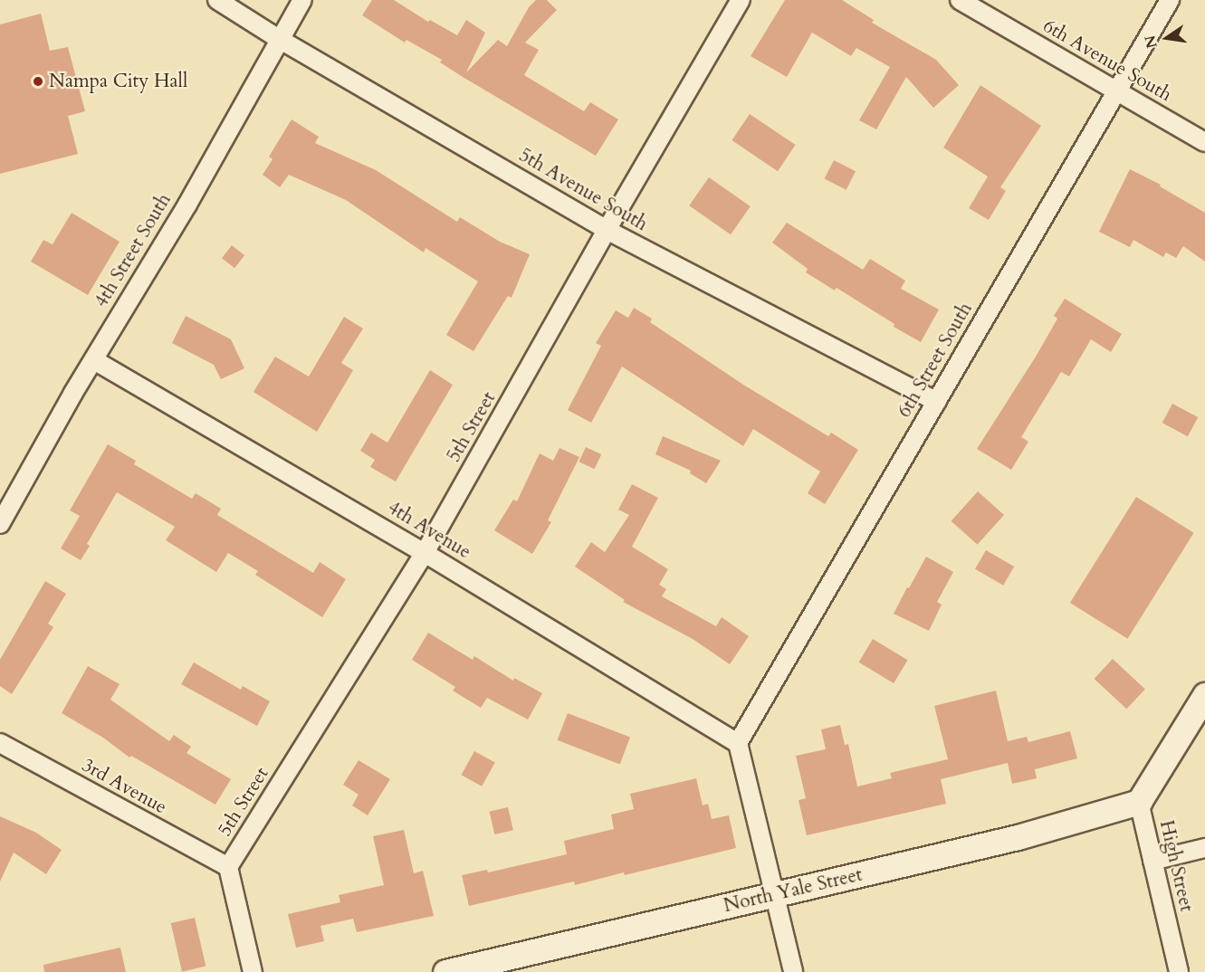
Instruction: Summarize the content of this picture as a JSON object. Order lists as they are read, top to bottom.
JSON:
{
  "streets": {
    "main road": ["North Yale Street"],
    "street": [
      "6th Avenue South",
      "5th Avenue South",
      "4th Street South",
      "6th Street South",
      "5th Street",
      "4th Avenue",
      "3rd Avenue",
      "High Street"
    ]
  },
  "crossings": [
    ["6th Avenue South", "6th Street South"],
    ["5th Avenue South", "4th Street South"],
    ["5th Avenue South", "6th Street South"],
    ["5th Avenue South", "5th Street"],
    ["4th Street South", "4th Avenue"],
    ["6th Street South", "4th Avenue"],
    ["5th Street", "4th Avenue"],
    ["5th Street", "3rd Avenue"],
    ["High Street", "North Yale Street"]
  ],
  "places": ["Nampa City Hall"],
  "north": "left"
}
